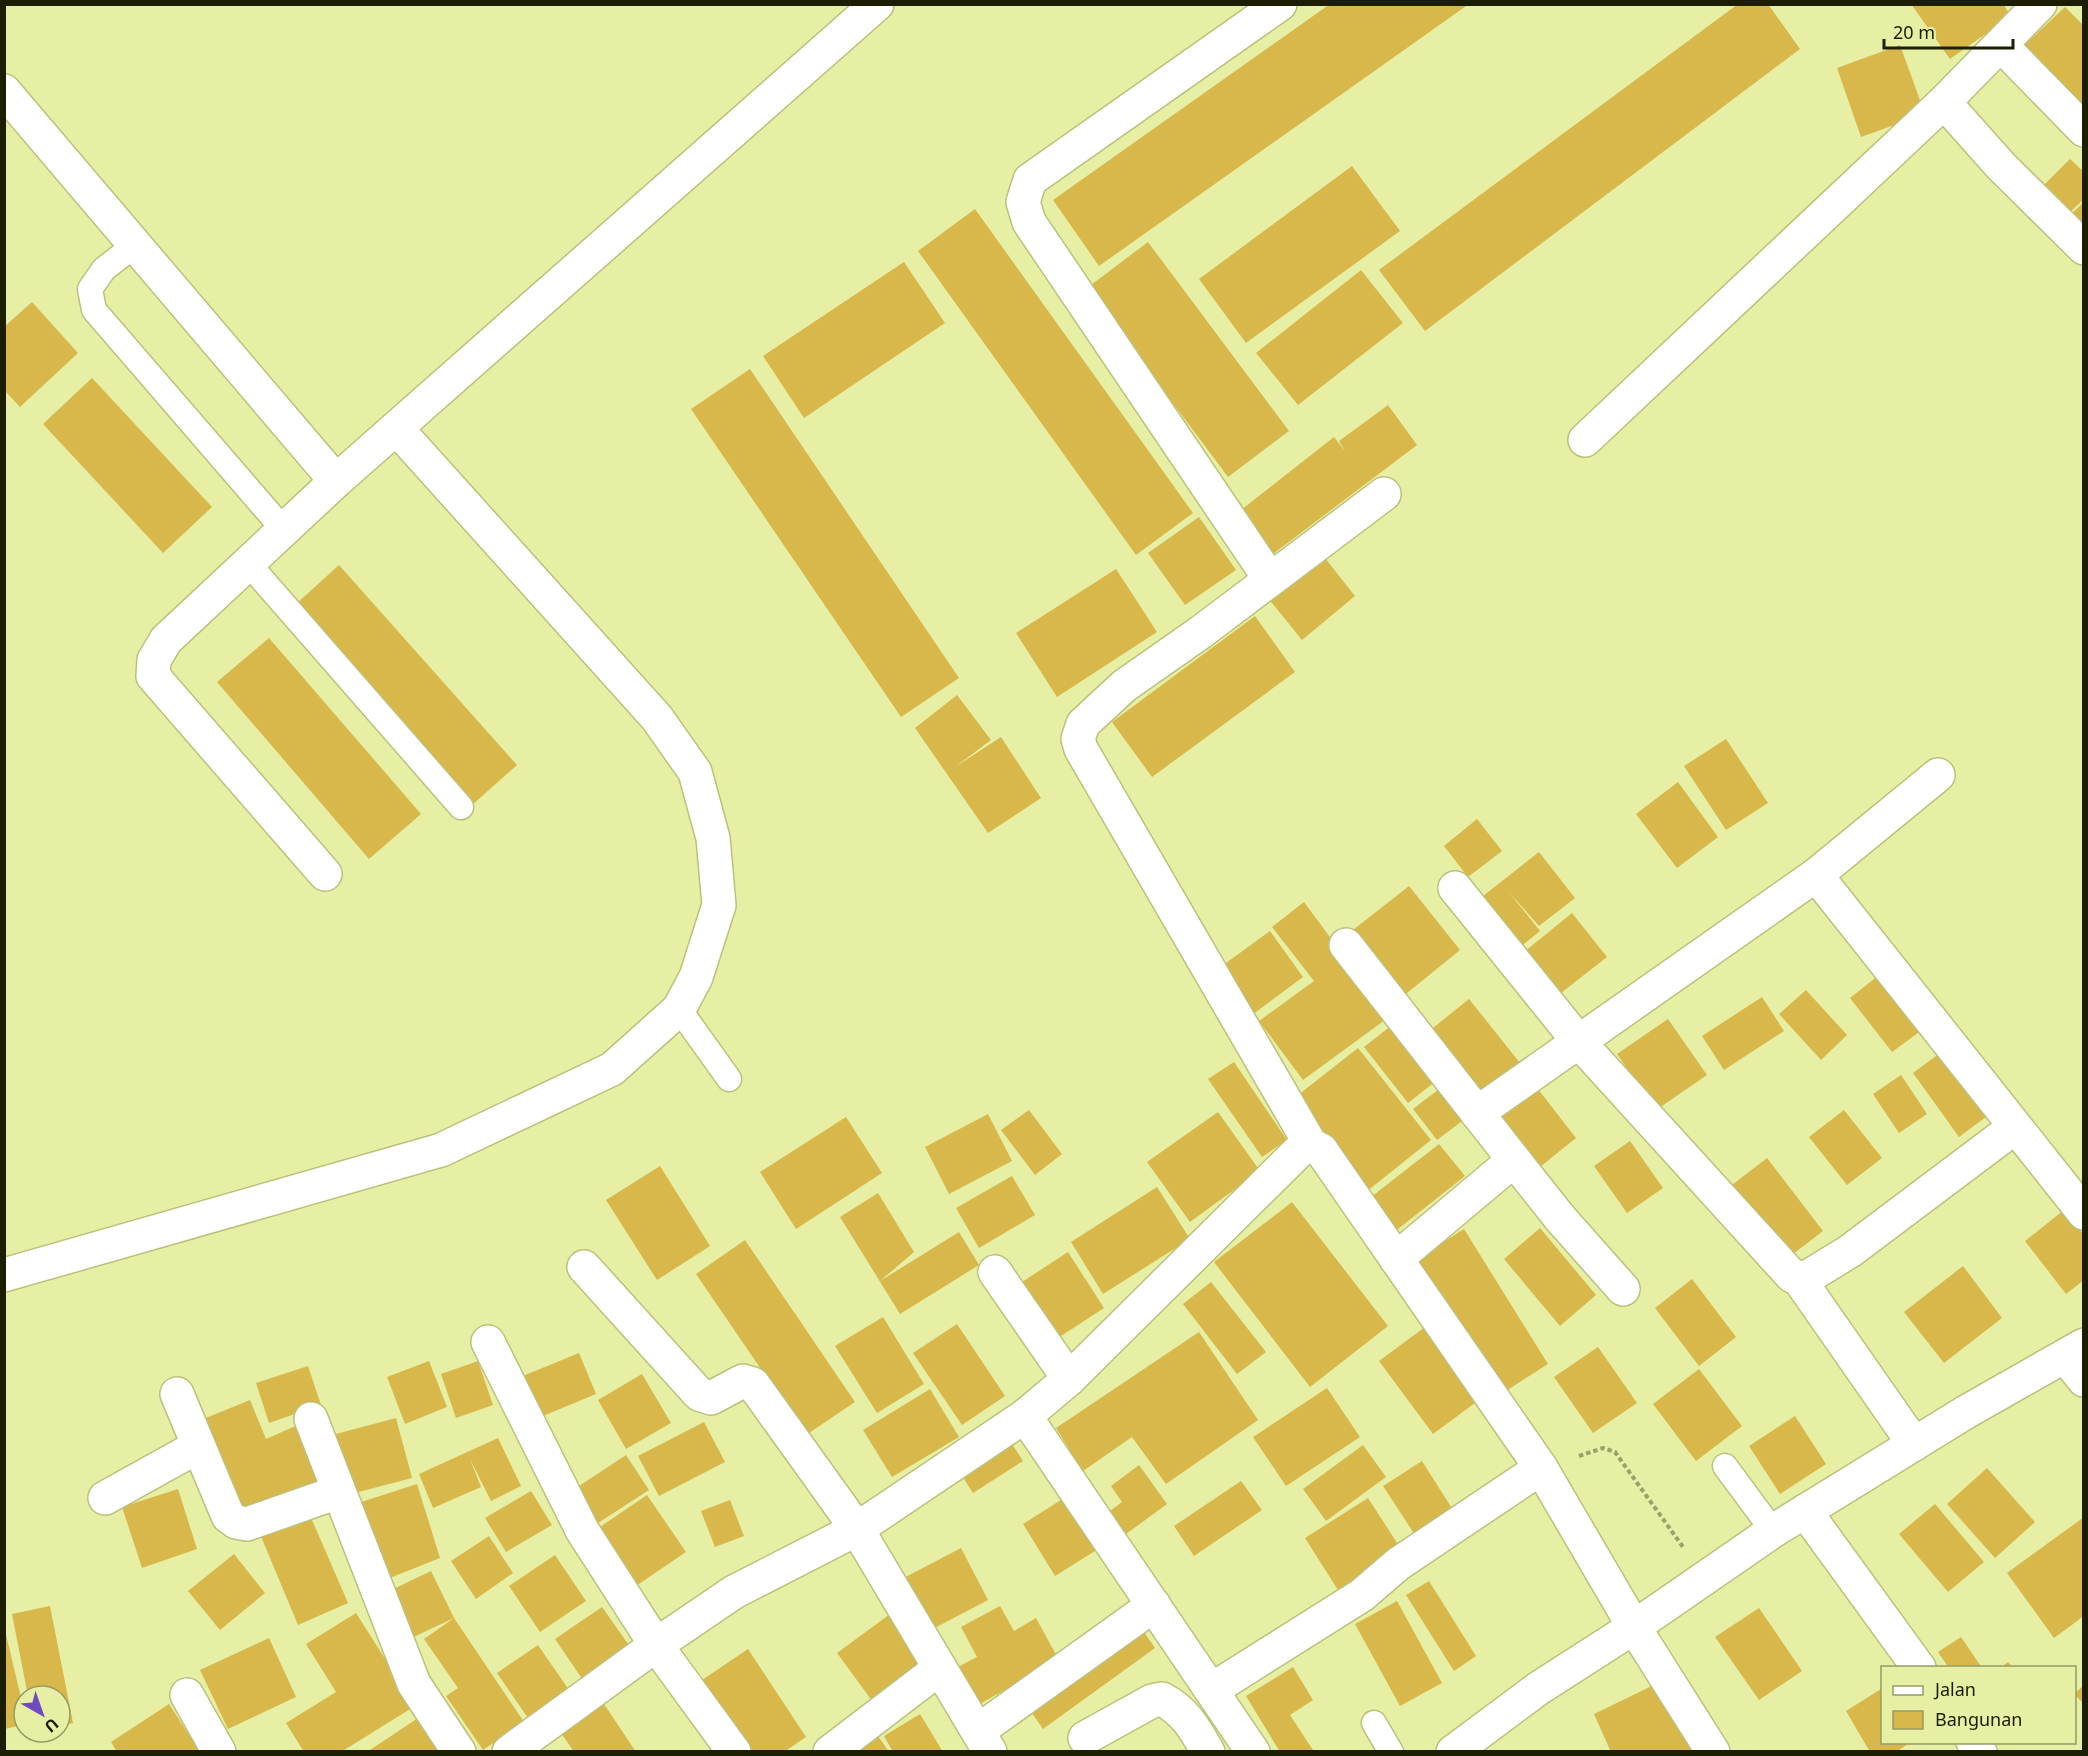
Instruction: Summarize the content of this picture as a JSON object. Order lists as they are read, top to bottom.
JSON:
{
  "legend": ["Jalan", "Bangunan"],
  "scale_bar": "20 m",
  "north": "bottom right"
}
